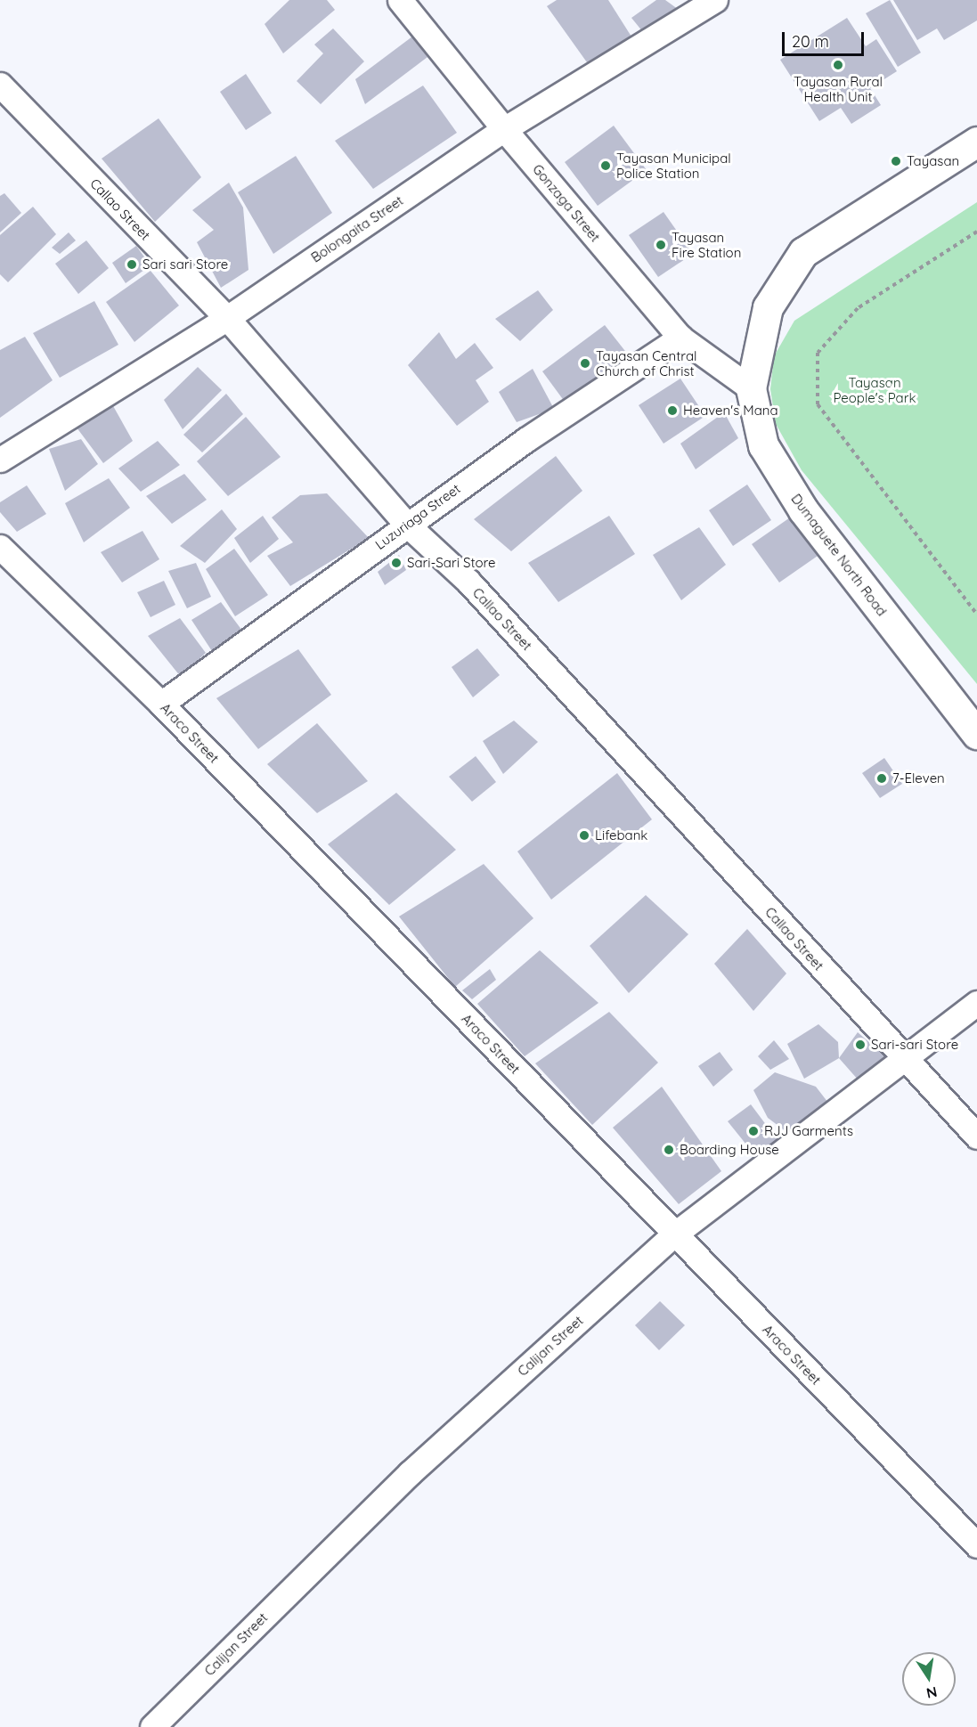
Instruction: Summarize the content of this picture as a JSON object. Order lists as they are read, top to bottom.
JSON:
{
  "streets": {
    "highway": ["Dumaguete North Road"],
    "street": [
      "Gonzaga Street",
      "Callao Street",
      "Bolongaita Street",
      "Luzuriaga Street",
      "Araco Street",
      "Calijan Street"
    ]
  },
  "crossings": [
    ["Gonzaga Street", "Bolongaita Street"],
    ["Gonzaga Street", "Luzuriaga Street"],
    ["Gonzaga Street", "Dumaguete North Road"],
    ["Callao Street", "Bolongaita Street"],
    ["Callao Street", "Luzuriaga Street"],
    ["Callao Street", "Calijan Street"],
    ["Luzuriaga Street", "Araco Street"],
    ["Araco Street", "Calijan Street"]
  ],
  "parks": ["Tayasan People's Park"],
  "places": [
    "Tayasan Rural Health Unit",
    "Tayasan",
    "Tayasan Municipal Police Station",
    "Tayasan Fire Station",
    "Sari sari Store",
    "Tayasan Central Church of Christ",
    "Heaven's Mana",
    "Sari-Sari Store",
    "7-Eleven",
    "Lifebank",
    "Sari-sari Store",
    "RJJ Garments",
    "Boarding House"
  ],
  "scale_bar": "20 m",
  "north": "bottom"
}
